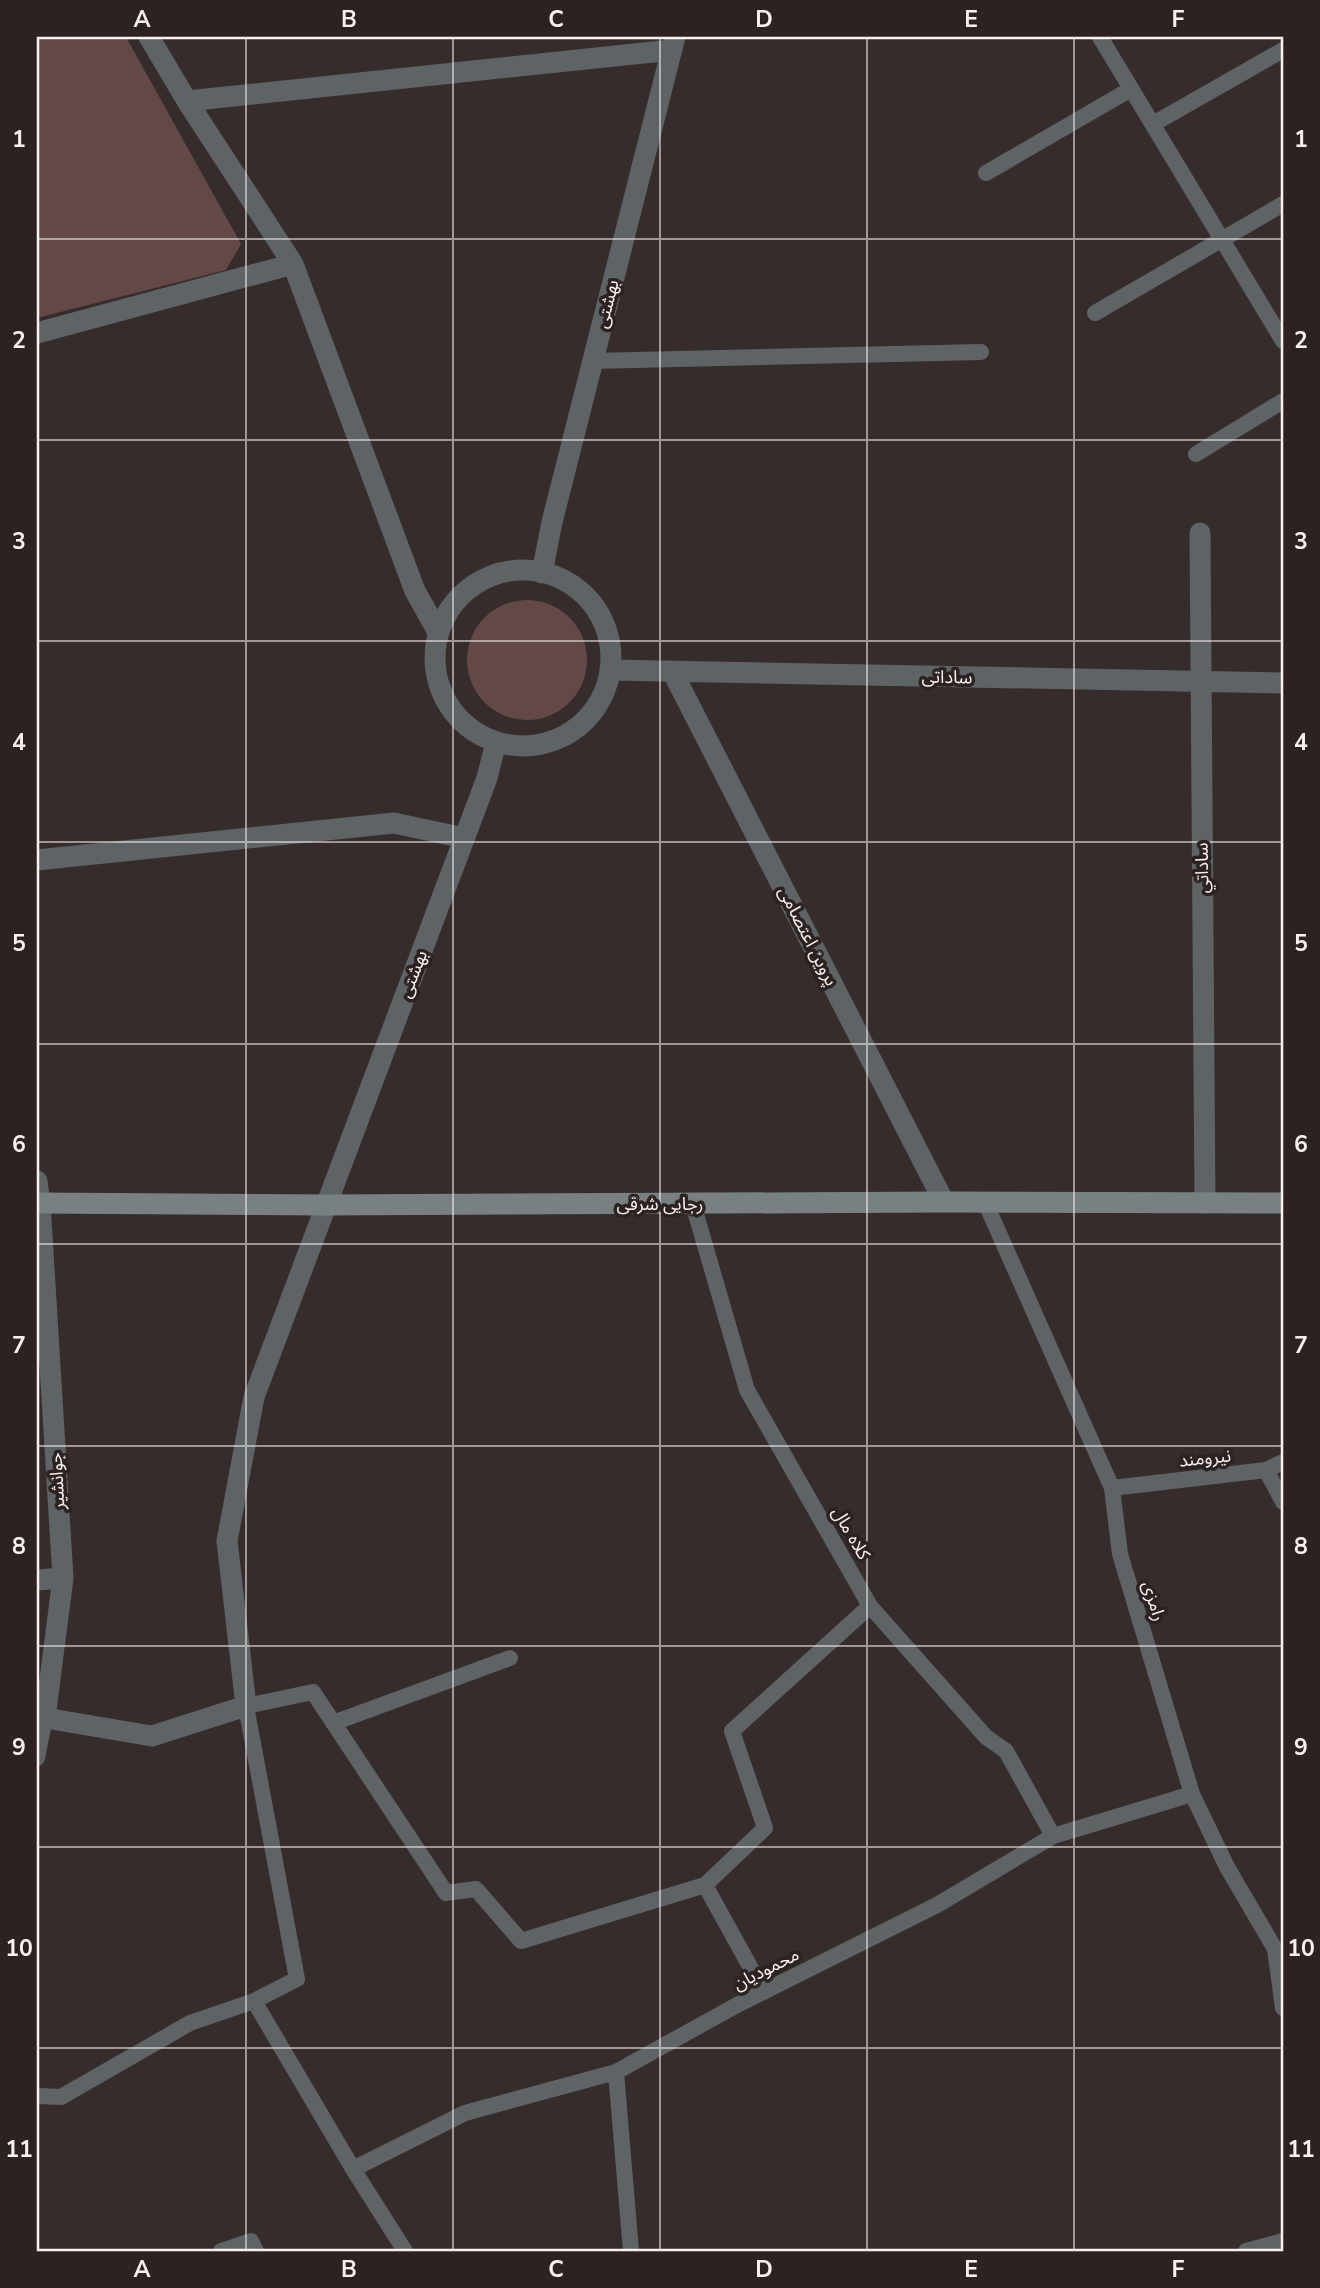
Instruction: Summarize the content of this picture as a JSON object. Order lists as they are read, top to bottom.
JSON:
{
  "streets": {
    "street": [
      "بهشتی",
      "ساداتی",
      "ساداتي",
      "پروین اعتصامی",
      "رجایی شرقی",
      "جوانشیر"
    ],
    "lane": [
      "نیرومند",
      "کلاه مال",
      "رامزی",
      "محمودیان"
    ]
  },
  "crossings": [
    ["بهشتی", "ساداتی"],
    ["بهشتی", "رجایی شرقی"],
    ["ساداتی", "ساداتي"],
    ["ساداتی", "پروین اعتصامی"],
    ["ساداتي", "رجایی شرقی"],
    ["پروین اعتصامی", "رجایی شرقی"],
    ["رجایی شرقی", "جوانشیر"],
    ["رجایی شرقی", "کلاه مال"],
    ["رجایی شرقی", "رامزی"],
    ["نیرومند", "رامزی"],
    ["کلاه مال", "محمودیان"],
    ["رامزی", "محمودیان"]
  ],
  "grid": {
    "columns": [
      "A",
      "B",
      "C",
      "D",
      "E",
      "F"
    ],
    "rows": [
      "1",
      "2",
      "3",
      "4",
      "5",
      "6",
      "7",
      "8",
      "9",
      "10",
      "11"
    ]
  }
}
